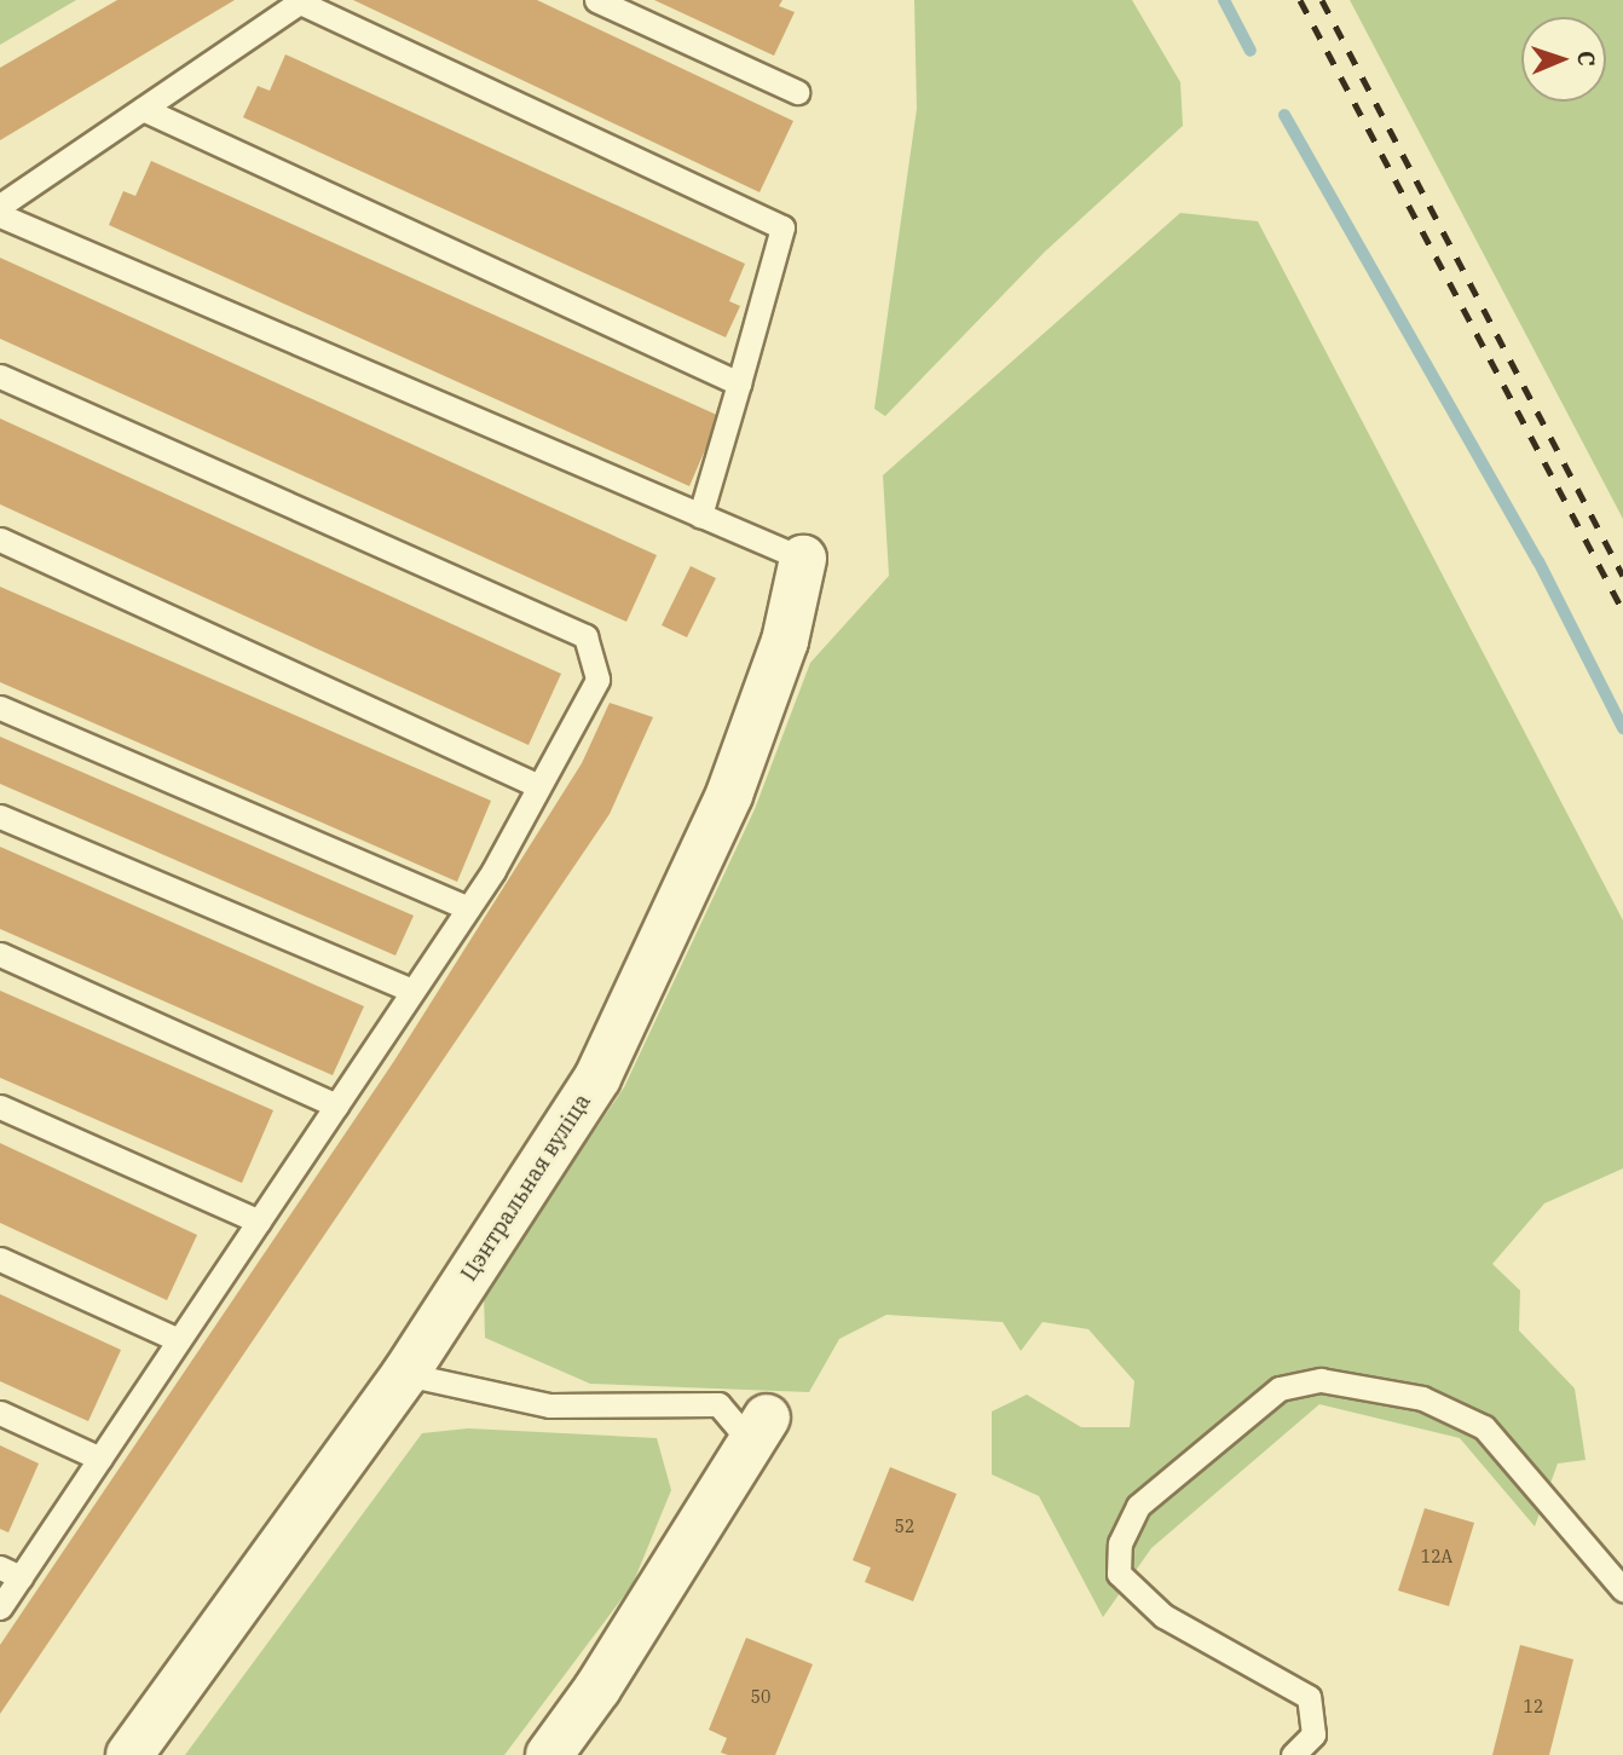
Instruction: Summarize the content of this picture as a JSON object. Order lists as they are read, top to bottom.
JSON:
{
  "streets": {
    "street": ["Цэнтральная вуліца"]
  },
  "house_numbers": [
    "52",
    "12А",
    "50",
    "12"
  ],
  "north": "right"
}
